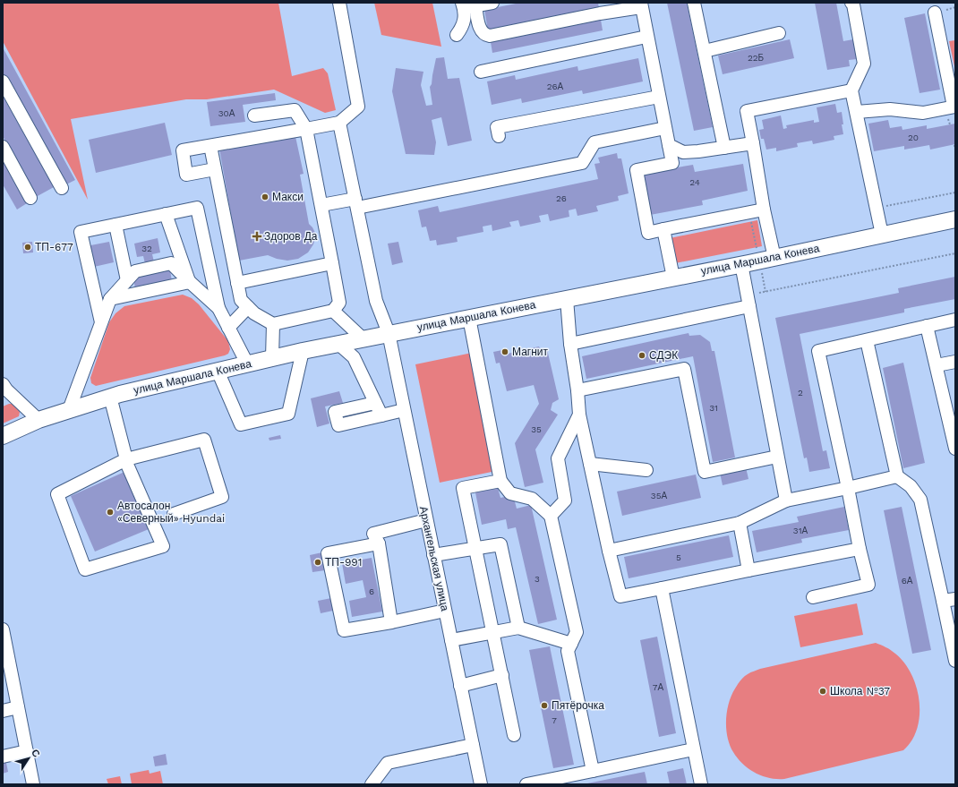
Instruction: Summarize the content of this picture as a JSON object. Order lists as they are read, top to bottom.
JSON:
{
  "streets": {
    "main road": ["улица Маршала Конева"],
    "street": ["Архангельская улица"]
  },
  "crossings": [
    ["улица Маршала Конева", "Архангельская улица"]
  ],
  "places": {
    "other": [
      "Макси",
      "ТП-677",
      "Магнит",
      "СДЭК",
      "Автосалон «Северный» Hyundai",
      "ТП-991",
      "Школа №37",
      "Пятёрочка"
    ],
    "health": ["Здоров Да"]
  },
  "house_numbers": [
    "22Б",
    "26А",
    "30А",
    "20",
    "24",
    "26",
    "32",
    "2",
    "31",
    "35",
    "35А",
    "31А",
    "5",
    "3",
    "6А",
    "6",
    "7А",
    "7"
  ],
  "north": "top right"
}
